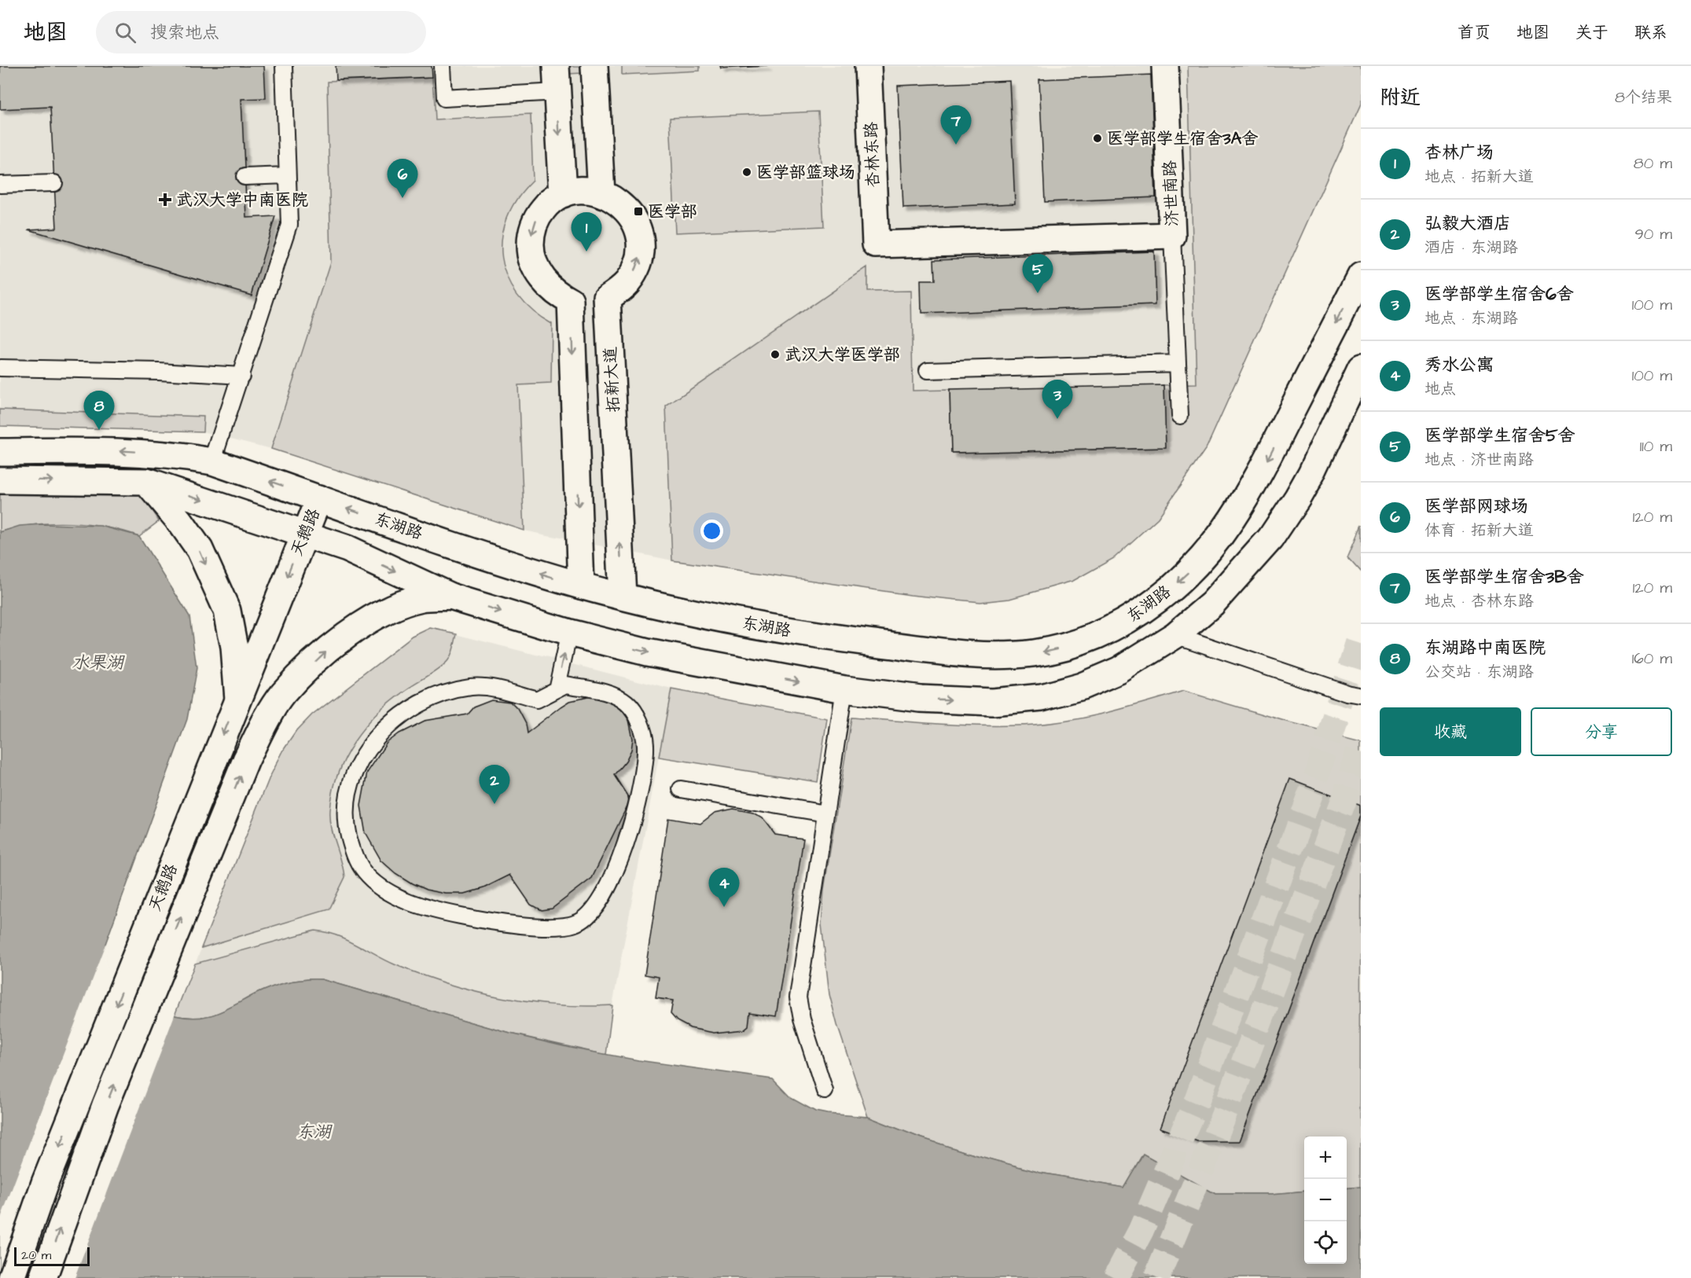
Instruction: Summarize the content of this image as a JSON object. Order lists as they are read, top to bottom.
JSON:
{
  "streets": {
    "main road": [
      "杏林东路",
      "济世南路",
      "拓新大道",
      "东湖路",
      "天鹅路"
    ]
  },
  "crossings": [
    ["杏林东路", "济世南路"],
    ["拓新大道", "东湖路"],
    ["东湖路", "天鹅路"]
  ],
  "water": ["水果湖", "东湖"],
  "places": {
    "other": ["医学部学生宿舍3A舍", "医学部篮球场", "武汉大学医学部"],
    "health": ["武汉大学中南医院"],
    "transit": ["医学部"]
  },
  "scale_bar": "20 m",
  "page": {
    "header": "地图",
    "search": "搜索地点",
    "nav": [
      "首页",
      "地图",
      "关于",
      "联系"
    ],
    "heading": ["附近", "8个结果"],
    "pins": [
      "7",
      "6",
      "1",
      "5",
      "3",
      "8",
      "2",
      "4"
    ],
    "list": [
      {
        "mark": "1",
        "name": "杏林广场",
        "note": "地点 · 拓新大道",
        "value": "80 m"
      },
      {
        "mark": "2",
        "name": "弘毅大酒店",
        "note": "酒店 · 东湖路",
        "value": "90 m"
      },
      {
        "mark": "3",
        "name": "医学部学生宿舍6舍",
        "note": "地点 · 东湖路",
        "value": "100 m"
      },
      {
        "mark": "4",
        "name": "秀水公寓",
        "note": "地点",
        "value": "100 m"
      },
      {
        "mark": "5",
        "name": "医学部学生宿舍5舍",
        "note": "地点 · 济世南路",
        "value": "110 m"
      },
      {
        "mark": "6",
        "name": "医学部网球场",
        "note": "体育 · 拓新大道",
        "value": "120 m"
      },
      {
        "mark": "7",
        "name": "医学部学生宿舍3B舍",
        "note": "地点 · 杏林东路",
        "value": "120 m"
      },
      {
        "mark": "8",
        "name": "东湖路中南医院",
        "note": "公交站 · 东湖路",
        "value": "160 m"
      }
    ],
    "buttons": ["收藏", "分享"],
    "map_buttons": ["+", "−"],
    "scale": "20 m"
  }
}
